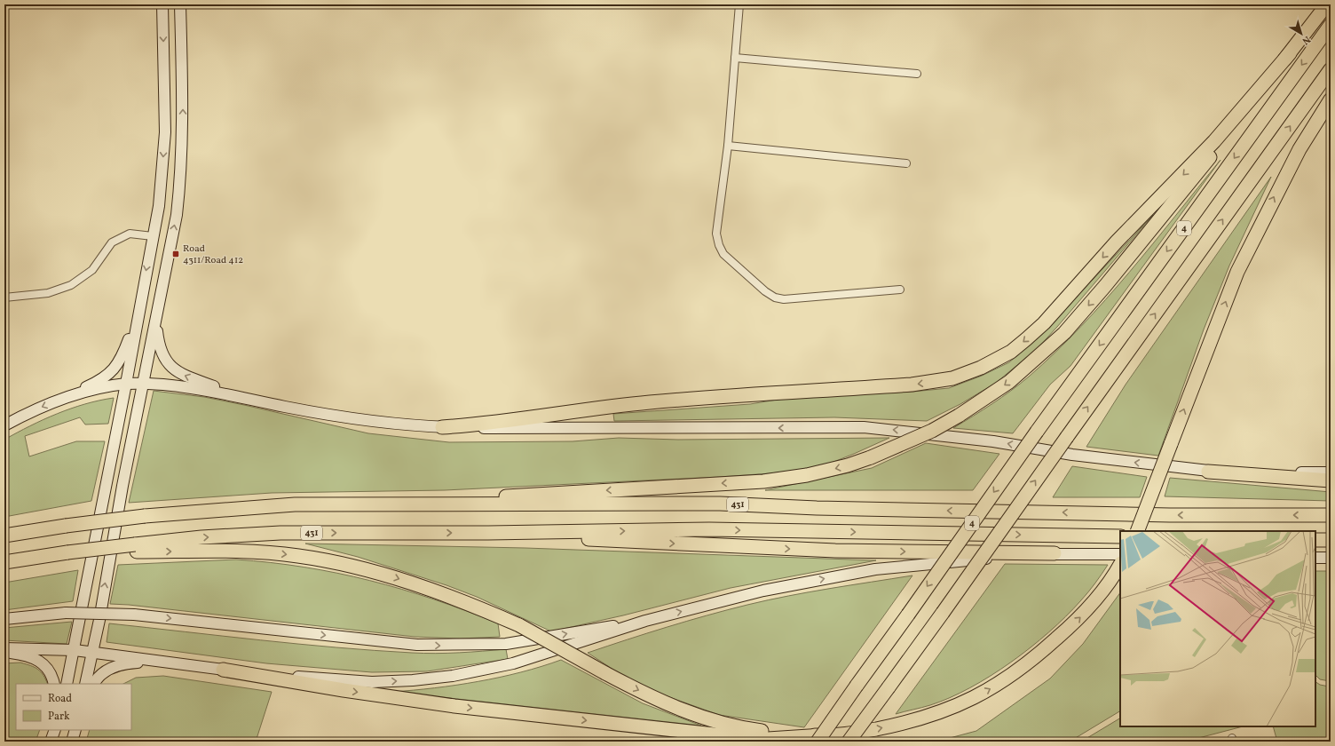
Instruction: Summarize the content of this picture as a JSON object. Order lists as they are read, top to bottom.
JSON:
{
  "streets": {
    "highway": ["4", "431"]
  },
  "places": {
    "transit": ["Road 4311/Road 412"]
  },
  "legend": ["Road", "Park"],
  "north": "bottom right"
}
